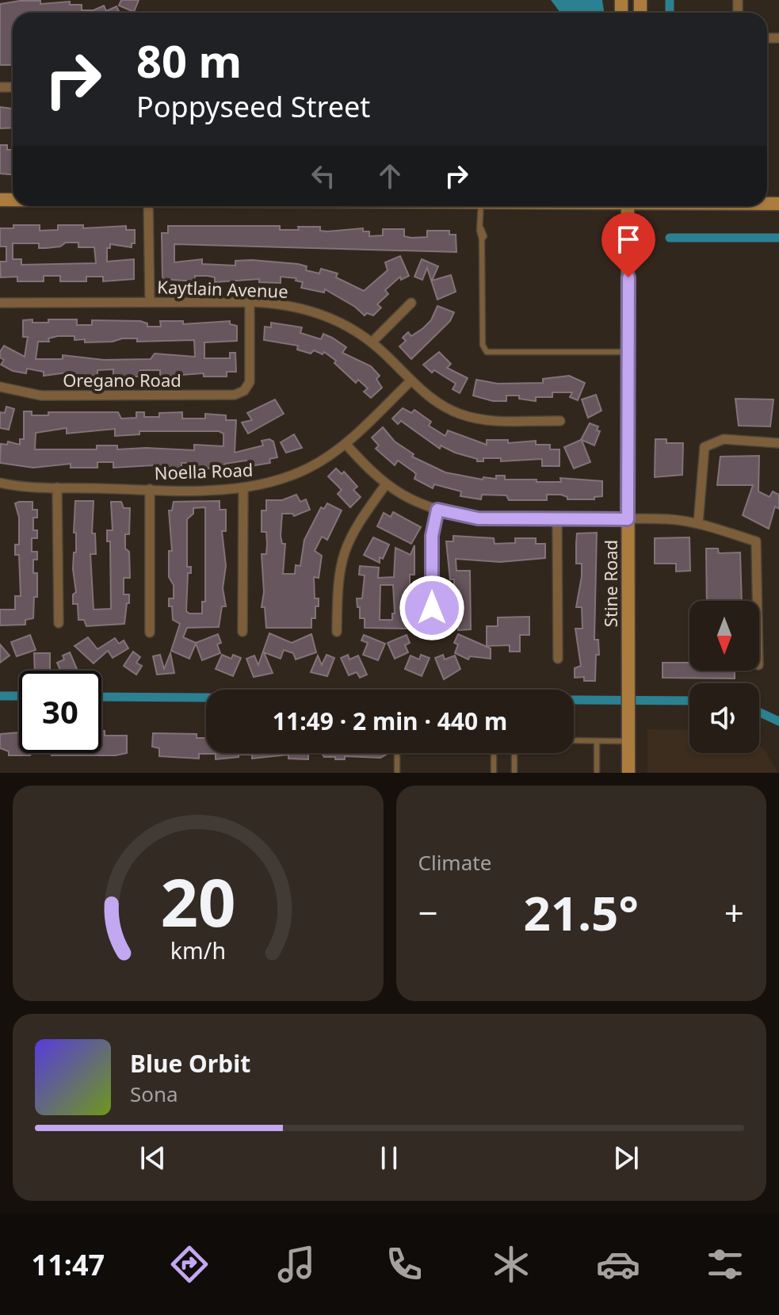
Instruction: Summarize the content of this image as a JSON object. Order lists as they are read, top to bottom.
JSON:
{
  "streets": {
    "street": [
      "Kaytlain Avenue",
      "Oregano Road",
      "Noella Road",
      "Stine Road"
    ]
  },
  "crossings": [
    ["Kaytlain Avenue", "Oregano Road"],
    ["Kaytlain Avenue", "Noella Road"]
  ],
  "north": "bottom",
  "page": {
    "turn": ["80 m", "Poppyseed Street"],
    "limit": "30",
    "trip": "11:49 · 2 min · 440 m",
    "tile": "Climate",
    "heat": ["−", "21.5°", "+"],
    "song": ["Blue Orbit", "Sona"],
    "tabs": "11:47",
    "gauge": ["20", "km/h"]
  }
}
